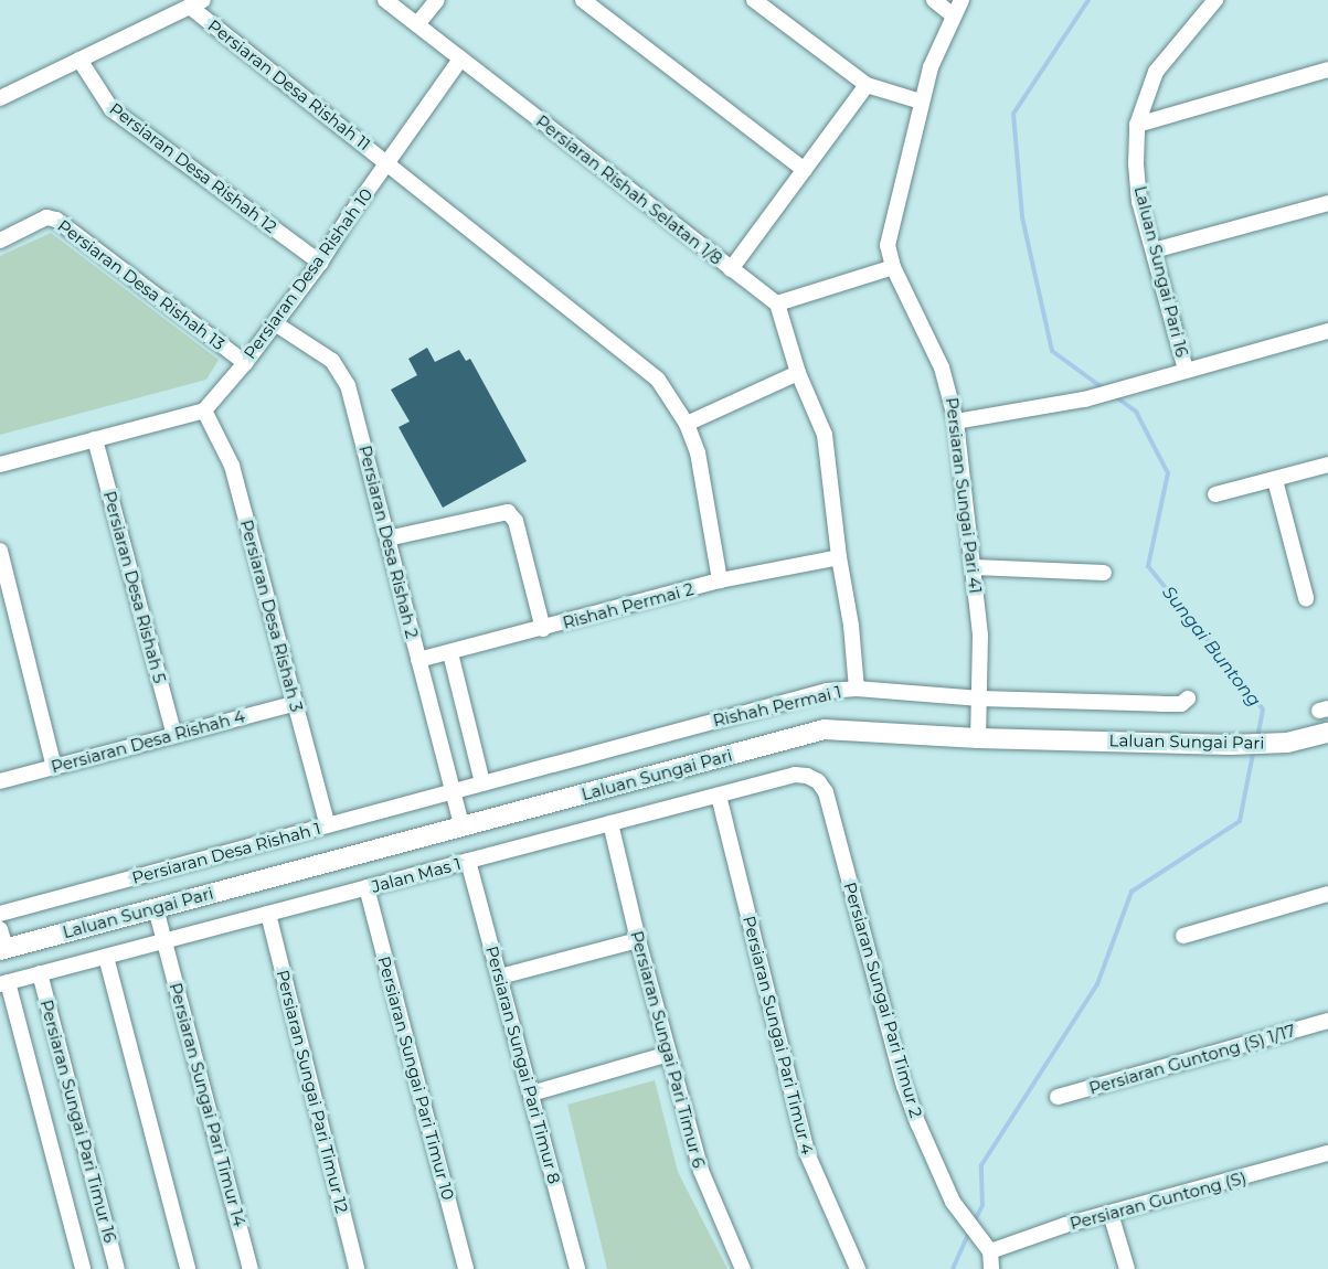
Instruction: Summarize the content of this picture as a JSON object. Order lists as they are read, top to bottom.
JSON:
{
  "streets": {
    "main road": ["Laluan Sungai Pari"],
    "street": [
      "Persiaran Desa Rishah 11",
      "Persiaran Desa Rishah 12",
      "Persiaran Rishah Selatan 1/8",
      "Laluan Sungai Pari 16",
      "Persiaran Desa Rishah 10",
      "Persiaran Desa Rishah 13",
      "Persiaran Sungai Pari 41",
      "Persiaran Desa Rishah 2",
      "Persiaran Desa Rishah 5",
      "Rishah Permai 2",
      "Persiaran Desa Rishah 3",
      "Rishah Permai 1",
      "Persiaran Desa Rishah 4",
      "Persiaran Desa Rishah 1",
      "Jalan Mas 1",
      "Persiaran Sungai Pari Timur 2",
      "Persiaran Sungai Pari Timur 4",
      "Persiaran Sungai Pari Timur 6",
      "Persiaran Guntong (S) 1/17",
      "Persiaran Sungai Pari Timur 8",
      "Persiaran Sungai Pari Timur 10",
      "Persiaran Sungai Pari Timur 12",
      "Persiaran Sungai Pari Timur 14",
      "Persiaran Sungai Pari Timur 16",
      "Persiaran Guntong (S)"
    ]
  },
  "crossings": [
    ["Persiaran Desa Rishah 11", "Persiaran Desa Rishah 10"],
    ["Persiaran Desa Rishah 11", "Rishah Permai 2"],
    ["Persiaran Desa Rishah 12", "Persiaran Desa Rishah 10"],
    ["Persiaran Rishah Selatan 1/8", "Persiaran Desa Rishah 10"],
    ["Persiaran Desa Rishah 10", "Persiaran Desa Rishah 13"],
    ["Persiaran Desa Rishah 10", "Persiaran Desa Rishah 2"],
    ["Persiaran Desa Rishah 10", "Persiaran Desa Rishah 3"],
    ["Persiaran Sungai Pari 41", "Rishah Permai 1"],
    ["Persiaran Sungai Pari 41", "Laluan Sungai Pari"],
    ["Persiaran Desa Rishah 2", "Rishah Permai 2"],
    ["Persiaran Desa Rishah 2", "Rishah Permai 1"],
    ["Persiaran Desa Rishah 2", "Laluan Sungai Pari"],
    ["Persiaran Desa Rishah 2", "Persiaran Desa Rishah 1"],
    ["Persiaran Desa Rishah 5", "Persiaran Desa Rishah 4"],
    ["Persiaran Desa Rishah 3", "Persiaran Desa Rishah 4"],
    ["Persiaran Desa Rishah 3", "Persiaran Desa Rishah 1"],
    ["Rishah Permai 1", "Persiaran Desa Rishah 1"],
    ["Laluan Sungai Pari", "Persiaran Sungai Pari Timur 14"],
    ["Jalan Mas 1", "Persiaran Sungai Pari Timur 2"],
    ["Jalan Mas 1", "Persiaran Sungai Pari Timur 4"],
    ["Jalan Mas 1", "Persiaran Sungai Pari Timur 6"],
    ["Jalan Mas 1", "Persiaran Sungai Pari Timur 8"],
    ["Jalan Mas 1", "Persiaran Sungai Pari Timur 10"],
    ["Jalan Mas 1", "Persiaran Sungai Pari Timur 12"],
    ["Jalan Mas 1", "Persiaran Sungai Pari Timur 14"],
    ["Jalan Mas 1", "Persiaran Sungai Pari Timur 16"],
    ["Persiaran Sungai Pari Timur 2", "Persiaran Guntong (S)"]
  ],
  "water": ["Sungai Buntong"]
}
